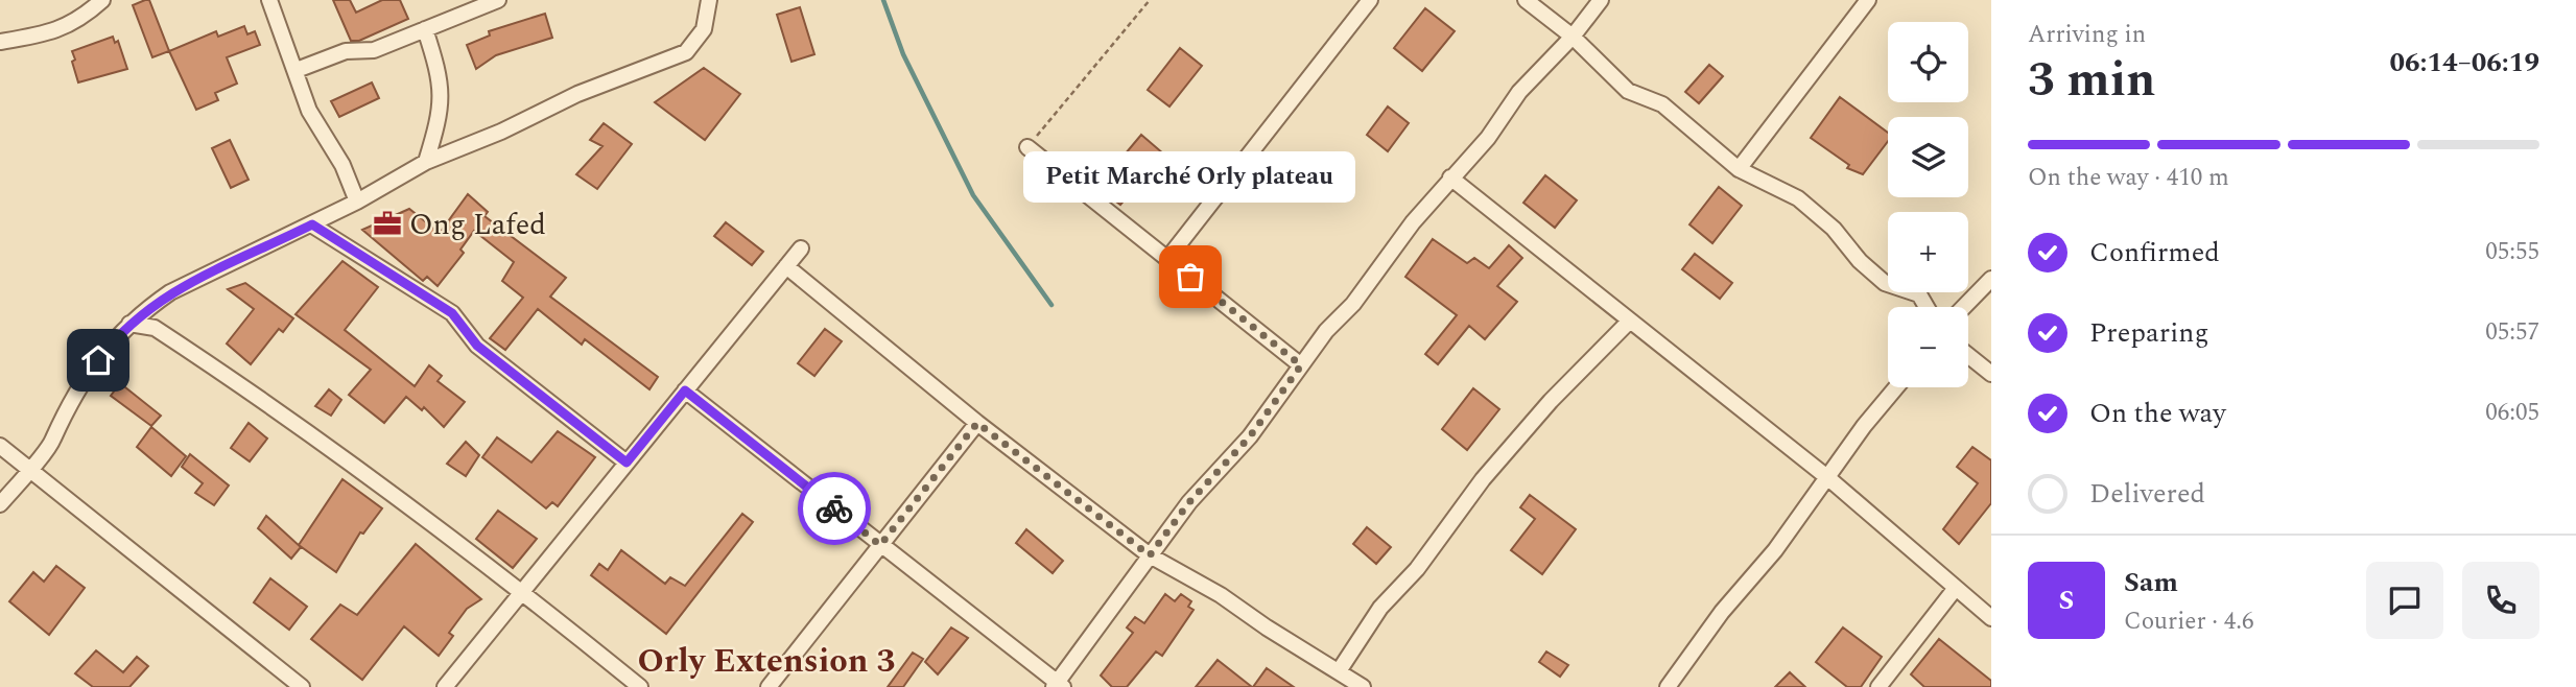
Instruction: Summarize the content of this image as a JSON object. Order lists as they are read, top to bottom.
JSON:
{
  "districts": ["Orly Extension 3"],
  "places": {
    "office": ["Ong Lafed"],
    "other": ["Petit Marché Orly plateau"]
  },
  "page": {
    "heading": ["3 min", "Arriving in", "06:14–06:19"],
    "panel": ["Sam", "Courier · 4.6"],
    "map_buttons": ["+", "−"],
    "bar": "On the way · 410 m",
    "bubble": "Petit Marché Orly plateau",
    "list": [
      ["Confirmed", "05:55"],
      ["Preparing", "05:57"],
      ["On the way", "06:05"],
      "Delivered"
    ],
    "round": "S"
  }
}
